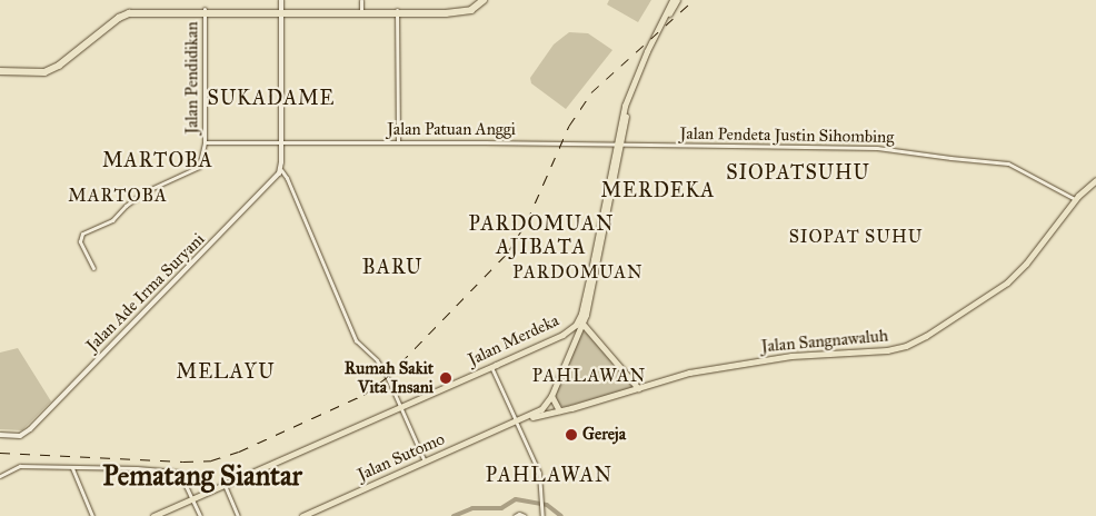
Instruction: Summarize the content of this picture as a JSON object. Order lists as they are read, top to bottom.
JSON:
{
  "streets": {
    "main road": [
      "Jalan Ade Irma Suryani",
      "Jalan Merdeka",
      "Jalan Sangnawaluh",
      "Jalan Sutomo"
    ],
    "street": ["Jalan Pendidikan", "Jalan Patuan Anggi", "Jalan Pendeta Justin Sihombing"]
  },
  "crossings": [
    ["Jalan Pendidikan", "Jalan Patuan Anggi"],
    ["Jalan Patuan Anggi", "Jalan Pendeta Justin Sihombing"],
    ["Jalan Patuan Anggi", "Jalan Sutomo"],
    ["Jalan Pendeta Justin Sihombing", "Jalan Sangnawaluh"],
    ["Jalan Pendeta Justin Sihombing", "Jalan Sutomo"],
    ["Jalan Merdeka", "Jalan Sutomo"],
    ["Jalan Sangnawaluh", "Jalan Sutomo"]
  ],
  "districts": [
    "SUKADAME",
    "MARTOBA",
    "SIOPATSUHU",
    "MERDEKA",
    "MARTOBA",
    "PARDOMUAN AJIBATA",
    "SIOPAT SUHU",
    "BARU",
    "PARDOMUAN",
    "MELAYU",
    "PAHLAWAN",
    "PAHLAWAN",
    "Pematang Siantar"
  ],
  "places": ["Rumah Sakit Vita Insani", "Gereja"]
}
